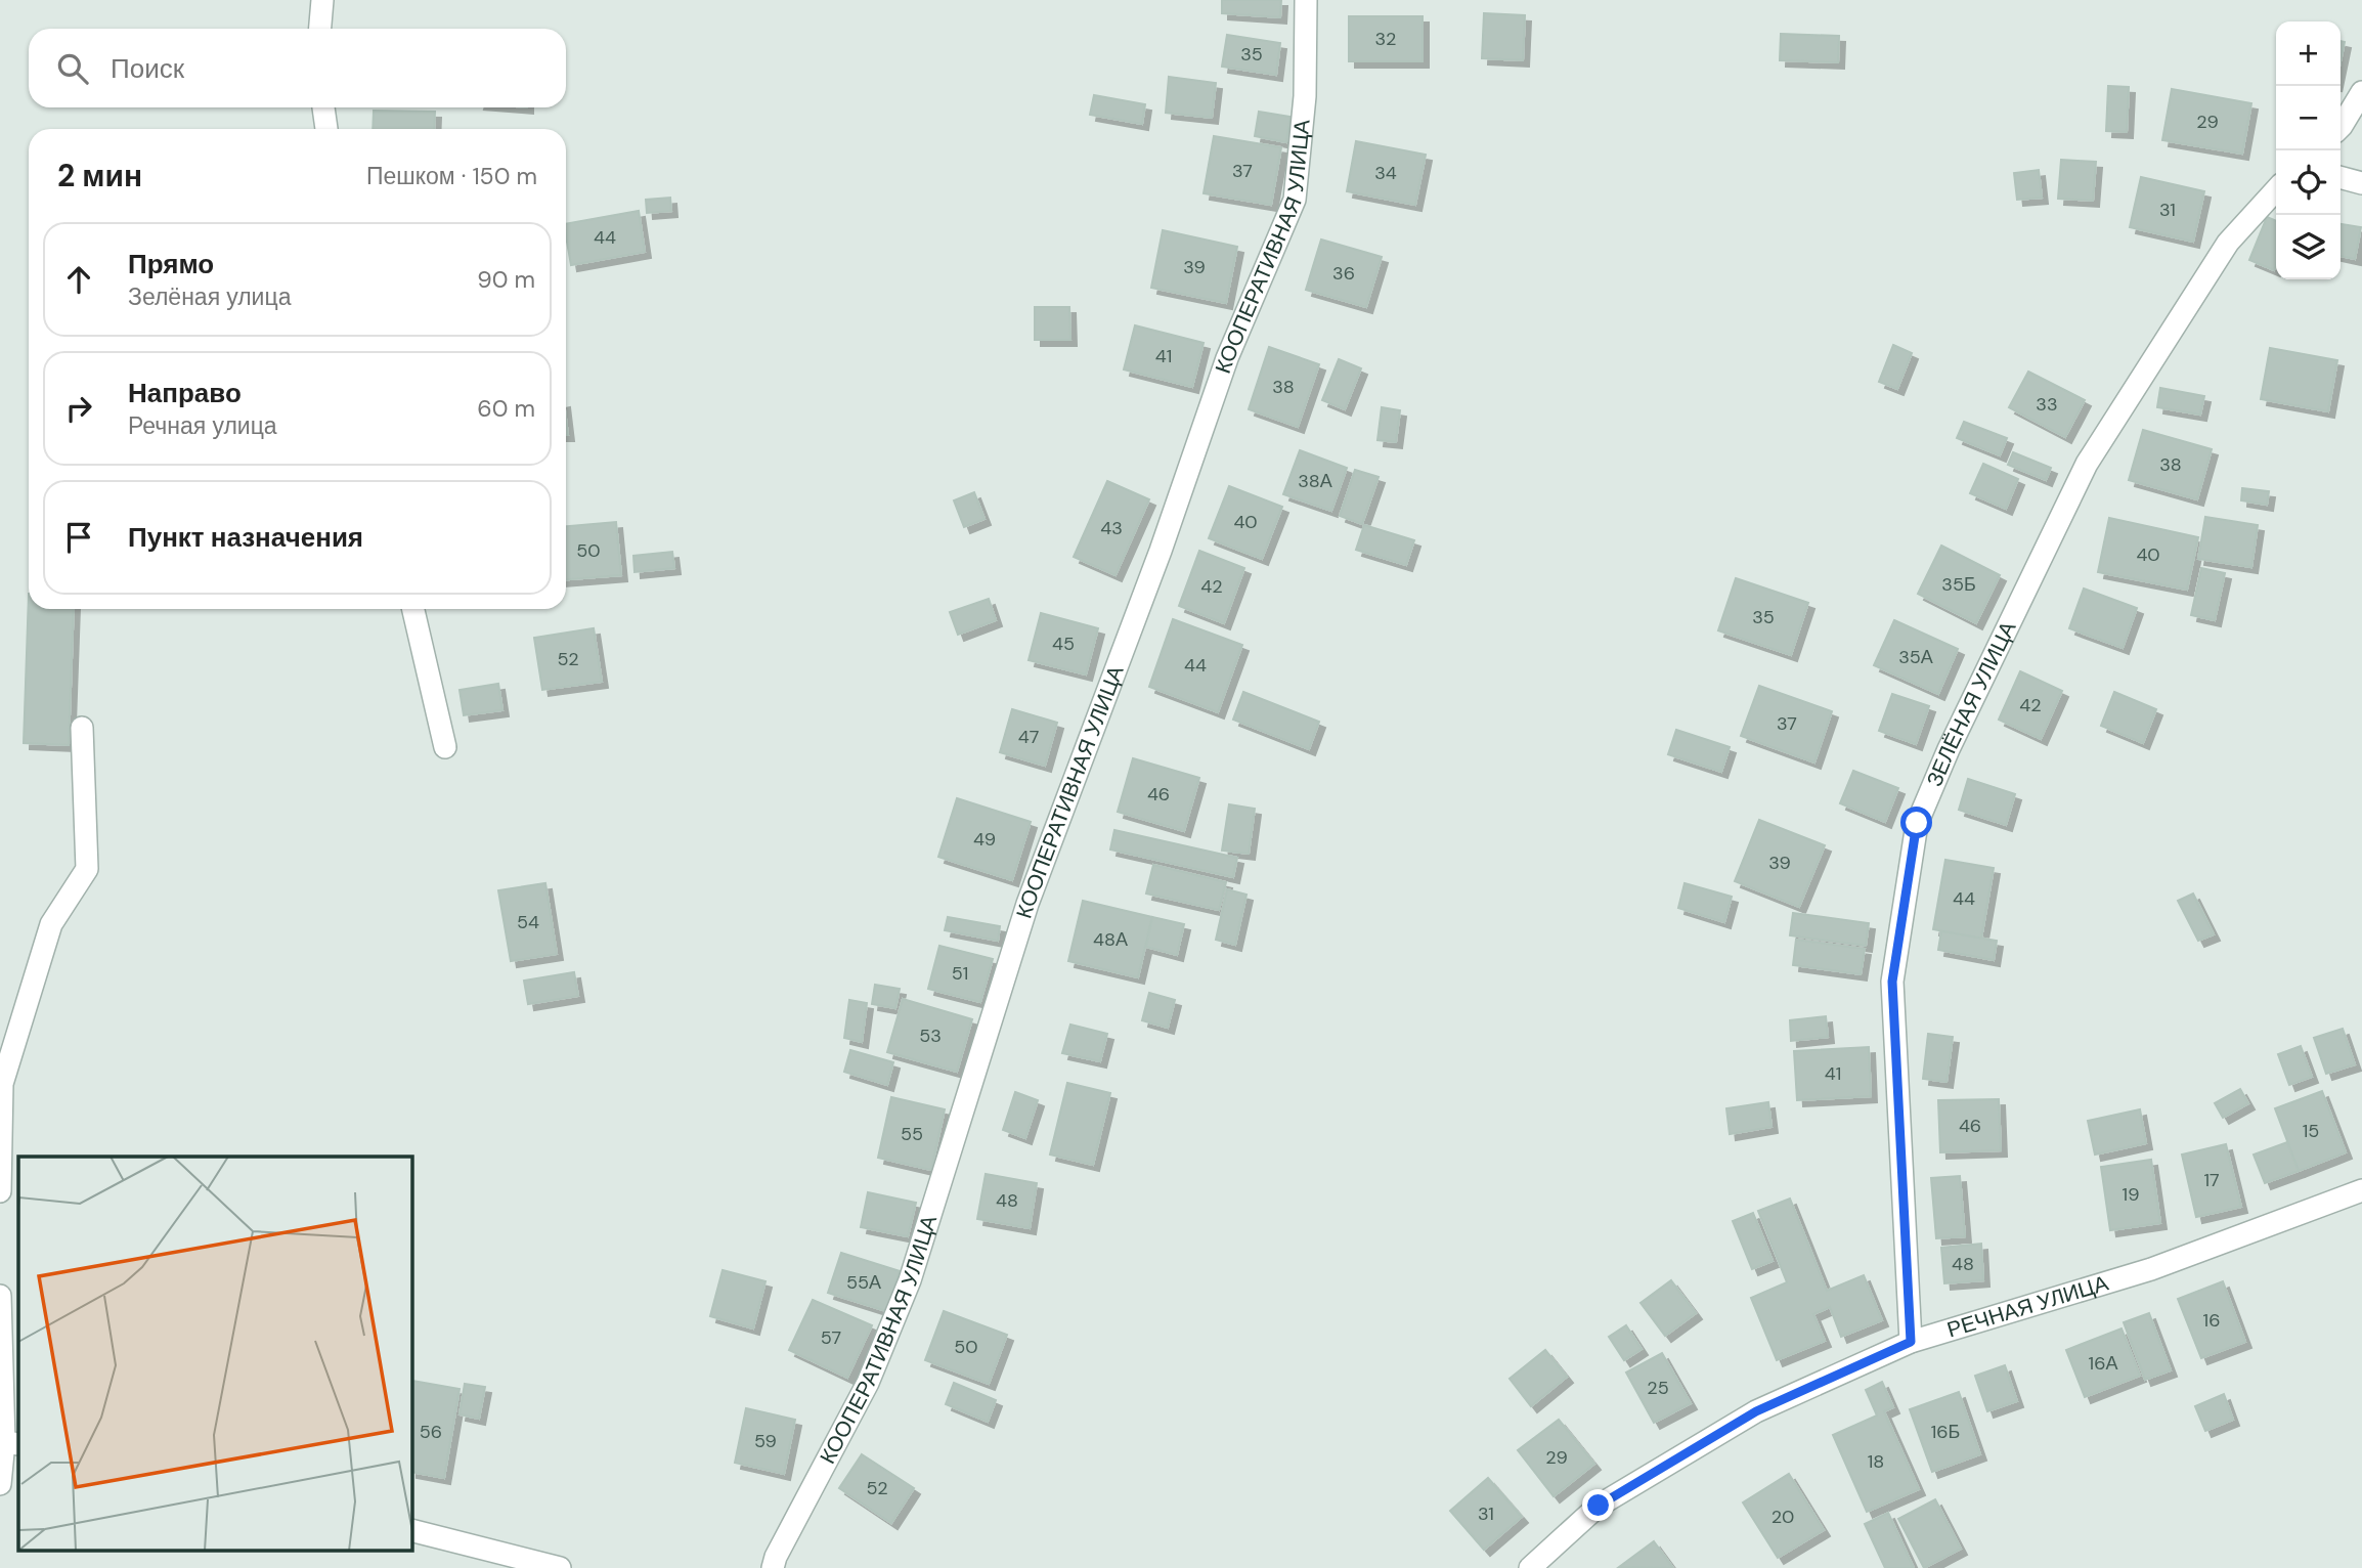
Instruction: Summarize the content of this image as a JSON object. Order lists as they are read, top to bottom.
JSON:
{
  "streets": {
    "street": ["КООПЕРАТИВНАЯ УЛИЦА", "ЗЕЛЁНАЯ УЛИЦА", "РЕЧНАЯ УЛИЦА"]
  },
  "crossings": [
    ["ЗЕЛЁНАЯ УЛИЦА", "РЕЧНАЯ УЛИЦА"]
  ],
  "house_numbers": [
    "32",
    "35",
    "29",
    "37",
    "34",
    "31",
    "44",
    "39",
    "36",
    "41",
    "38",
    "33",
    "38",
    "38А",
    "40",
    "43",
    "50",
    "40",
    "35Б",
    "42",
    "35",
    "45",
    "35А",
    "52",
    "44",
    "42",
    "37",
    "47",
    "46",
    "49",
    "39",
    "44",
    "54",
    "48А",
    "51",
    "53",
    "41",
    "46",
    "15",
    "55",
    "17",
    "19",
    "48",
    "48",
    "55А",
    "16",
    "57",
    "50",
    "16А",
    "25",
    "56",
    "16Б",
    "59",
    "29",
    "18",
    "52",
    "31",
    "20"
  ],
  "page": {
    "map_buttons": ["+", "−"],
    "search": "Поиск",
    "heading": ["2 мин", "Пешком · 150 m"],
    "list": [
      ["Прямо", "Зелёная улица", "90 m"],
      ["Направо", "Речная улица", "60 m"],
      "Пункт назначения"
    ]
  }
}
